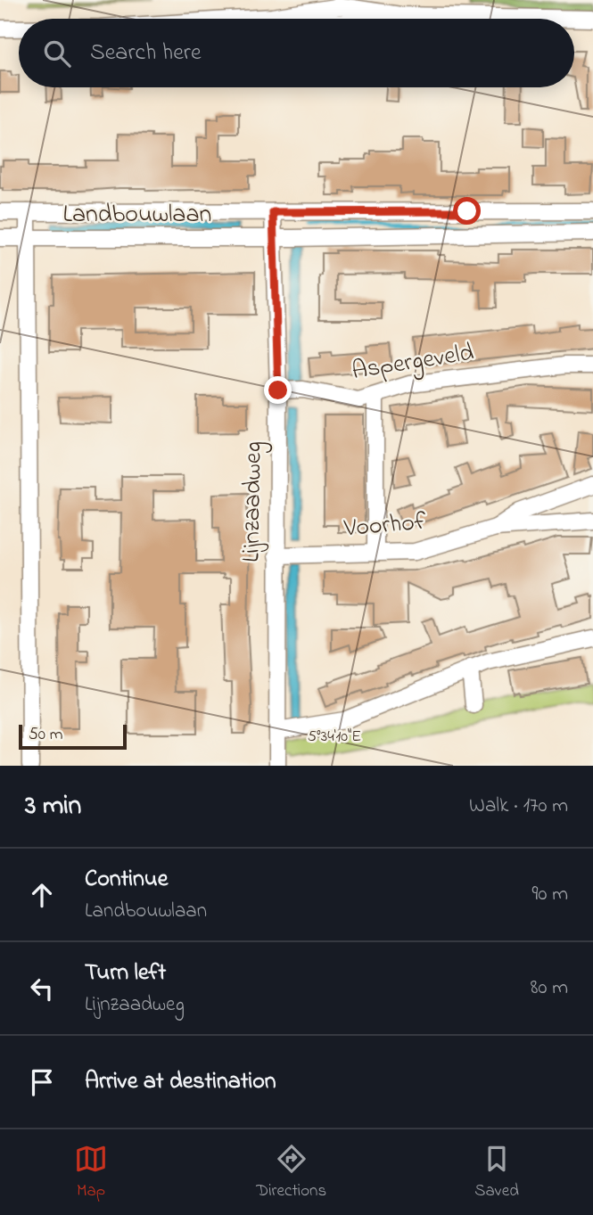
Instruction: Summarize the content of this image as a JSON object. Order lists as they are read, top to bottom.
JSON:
{
  "streets": {
    "street": [
      "Landbouwlaan",
      "Aspergeveld",
      "Lijnzaadweg",
      "Voorhof"
    ]
  },
  "crossings": [
    ["Landbouwlaan", "Lijnzaadweg"],
    ["Aspergeveld", "Lijnzaadweg"],
    ["Lijnzaadweg", "Voorhof"]
  ],
  "scale_bar": "50 m",
  "page": {
    "search": "Search here",
    "scale": "50 m",
    "heading": ["3 min", "Walk · 170 m"],
    "list": [
      ["Continue", "Landbouwlaan", "90 m"],
      ["Turn left", "Lijnzaadweg", "80 m"],
      "Arrive at destination"
    ],
    "nav": ["Map", "Directions", "Saved"]
  },
  "coordinates": ["5°34'10\"E"]
}
